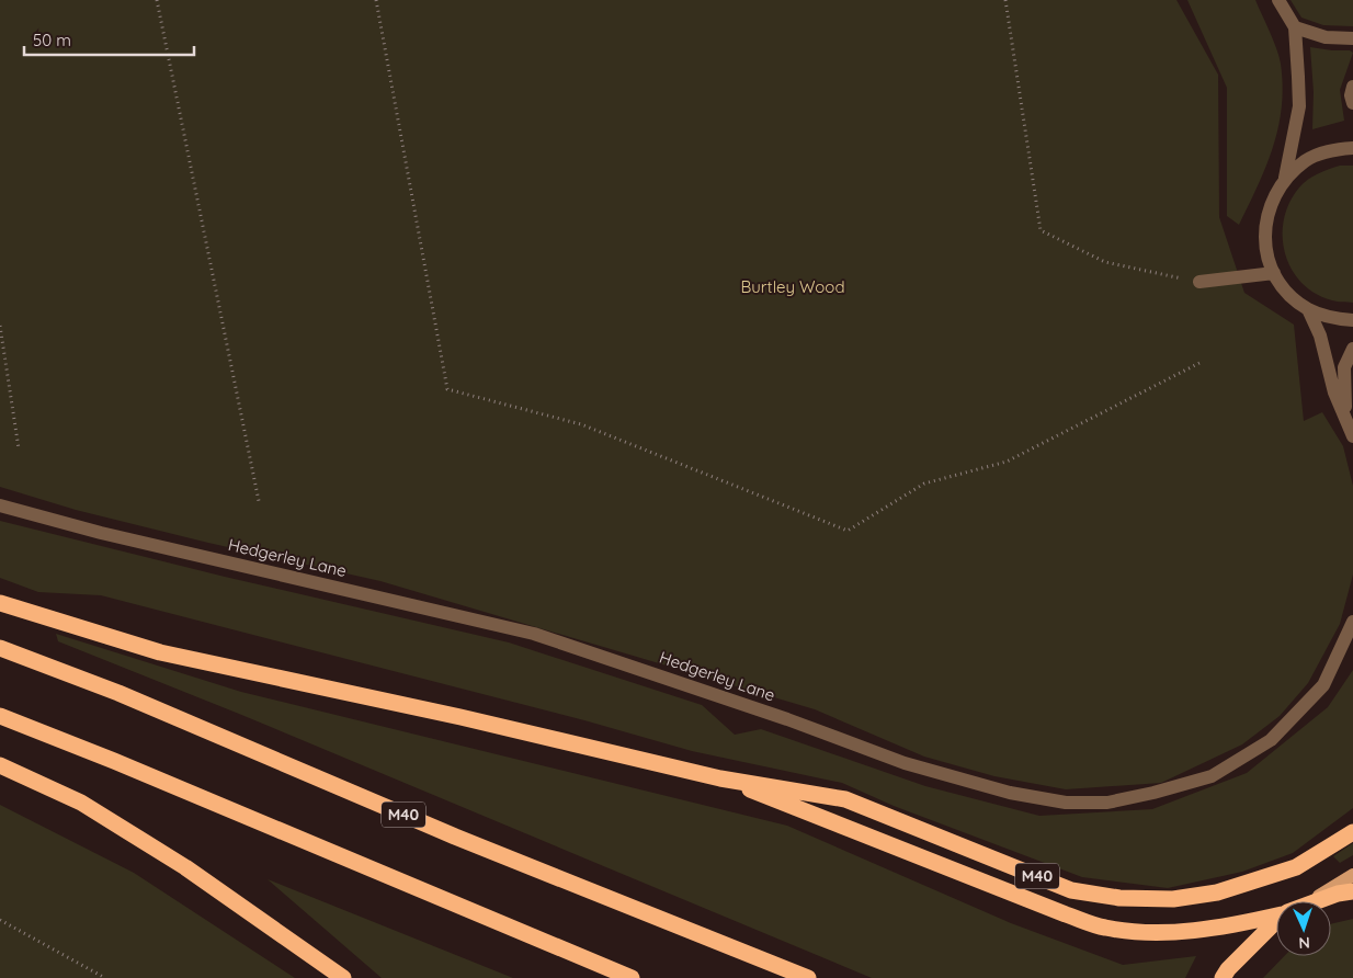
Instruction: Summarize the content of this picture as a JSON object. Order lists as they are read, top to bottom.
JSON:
{
  "streets": {
    "highway": ["M40"],
    "street": ["Hedgerley Lane"]
  },
  "parks": ["Burtley Wood"],
  "scale_bar": "50 m",
  "north": "bottom"
}
